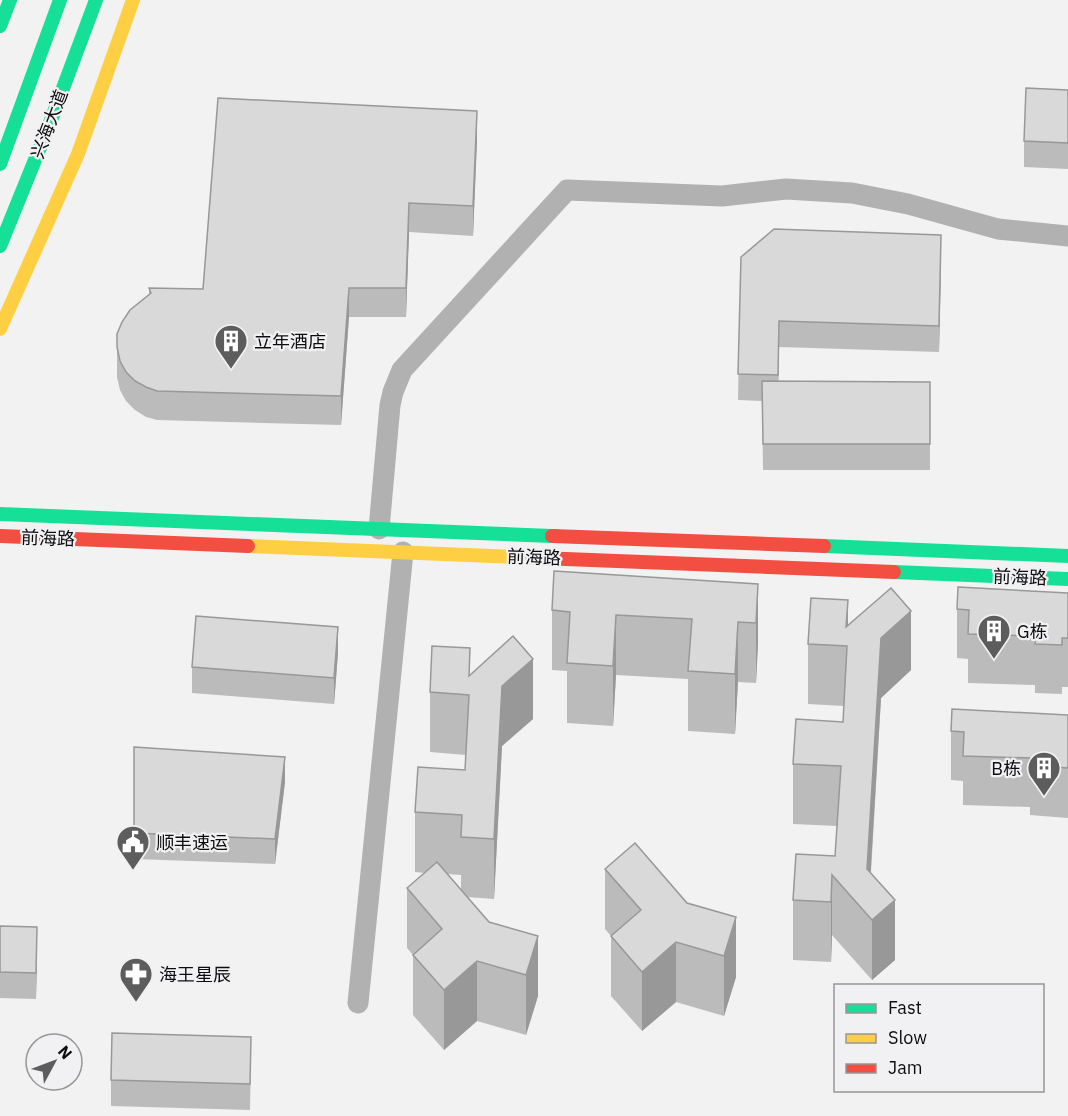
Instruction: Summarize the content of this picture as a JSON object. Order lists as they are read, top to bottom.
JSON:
{
  "streets": {
    "street": ["兴海大道", "前海路"]
  },
  "places": {
    "building": ["立年酒店", "G栋", "B栋"],
    "public building": ["顺丰速运"],
    "pharmacy": ["海王星辰"]
  },
  "legend": ["Fast", "Slow", "Jam"],
  "north": "top right"
}
